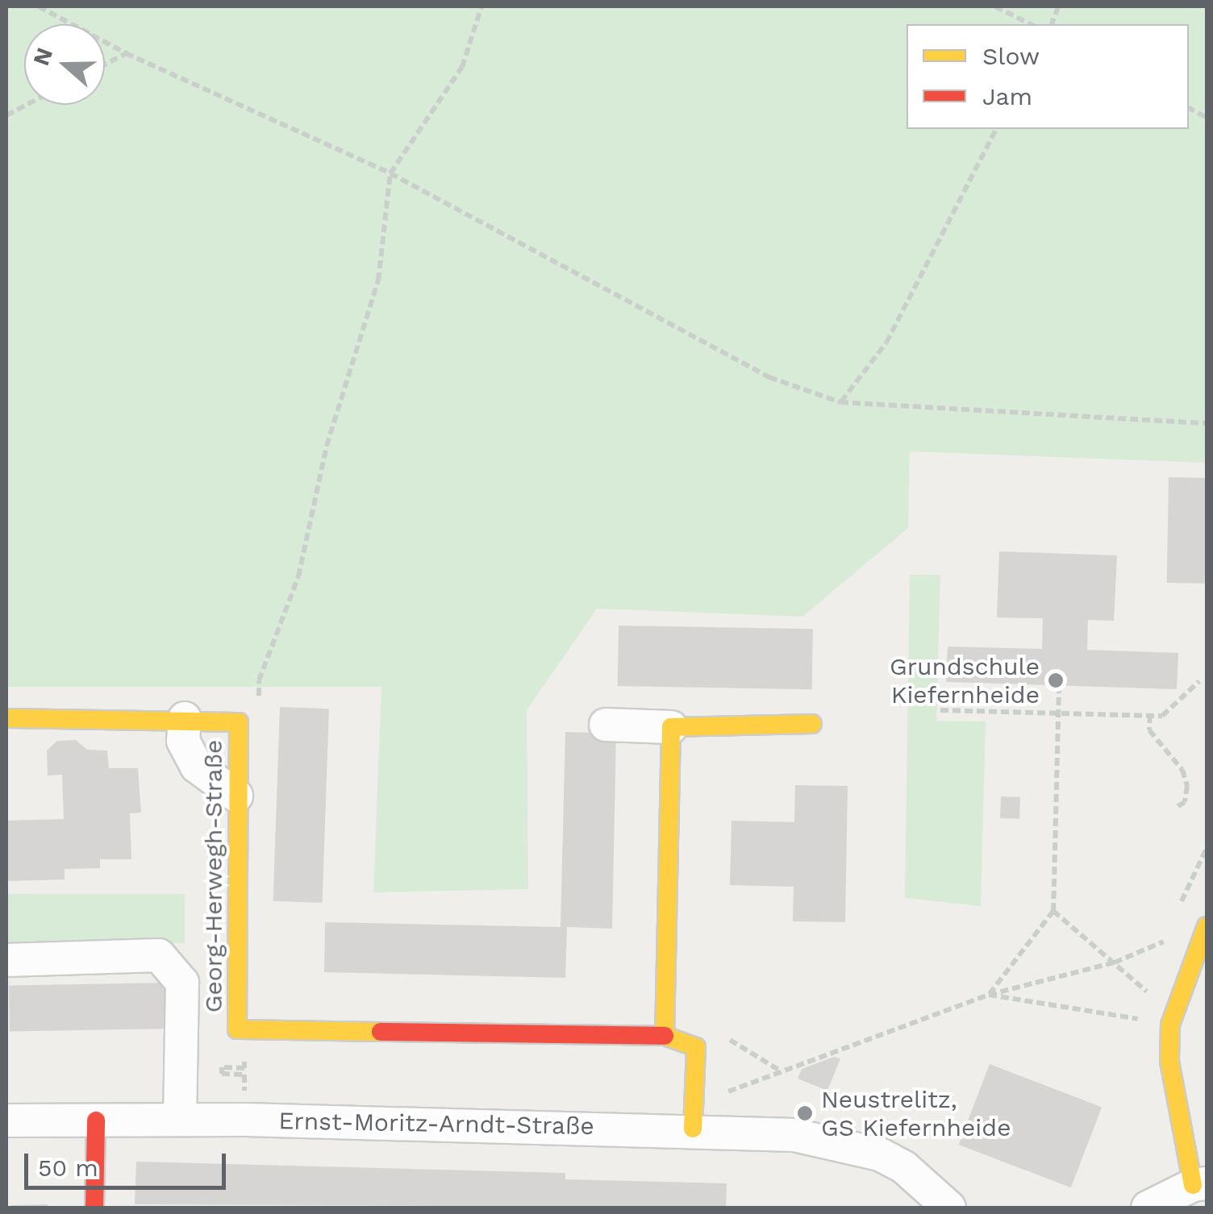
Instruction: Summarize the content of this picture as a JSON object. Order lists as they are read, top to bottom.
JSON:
{
  "streets": {
    "street": ["Georg-Herwegh-Straße", "Ernst-Moritz-Arndt-Straße"]
  },
  "places": ["Grundschule Kiefernheide", "Neustrelitz, GS Kiefernheide"],
  "legend": ["Slow", "Jam"],
  "scale_bar": "50 m",
  "north": "left"
}
